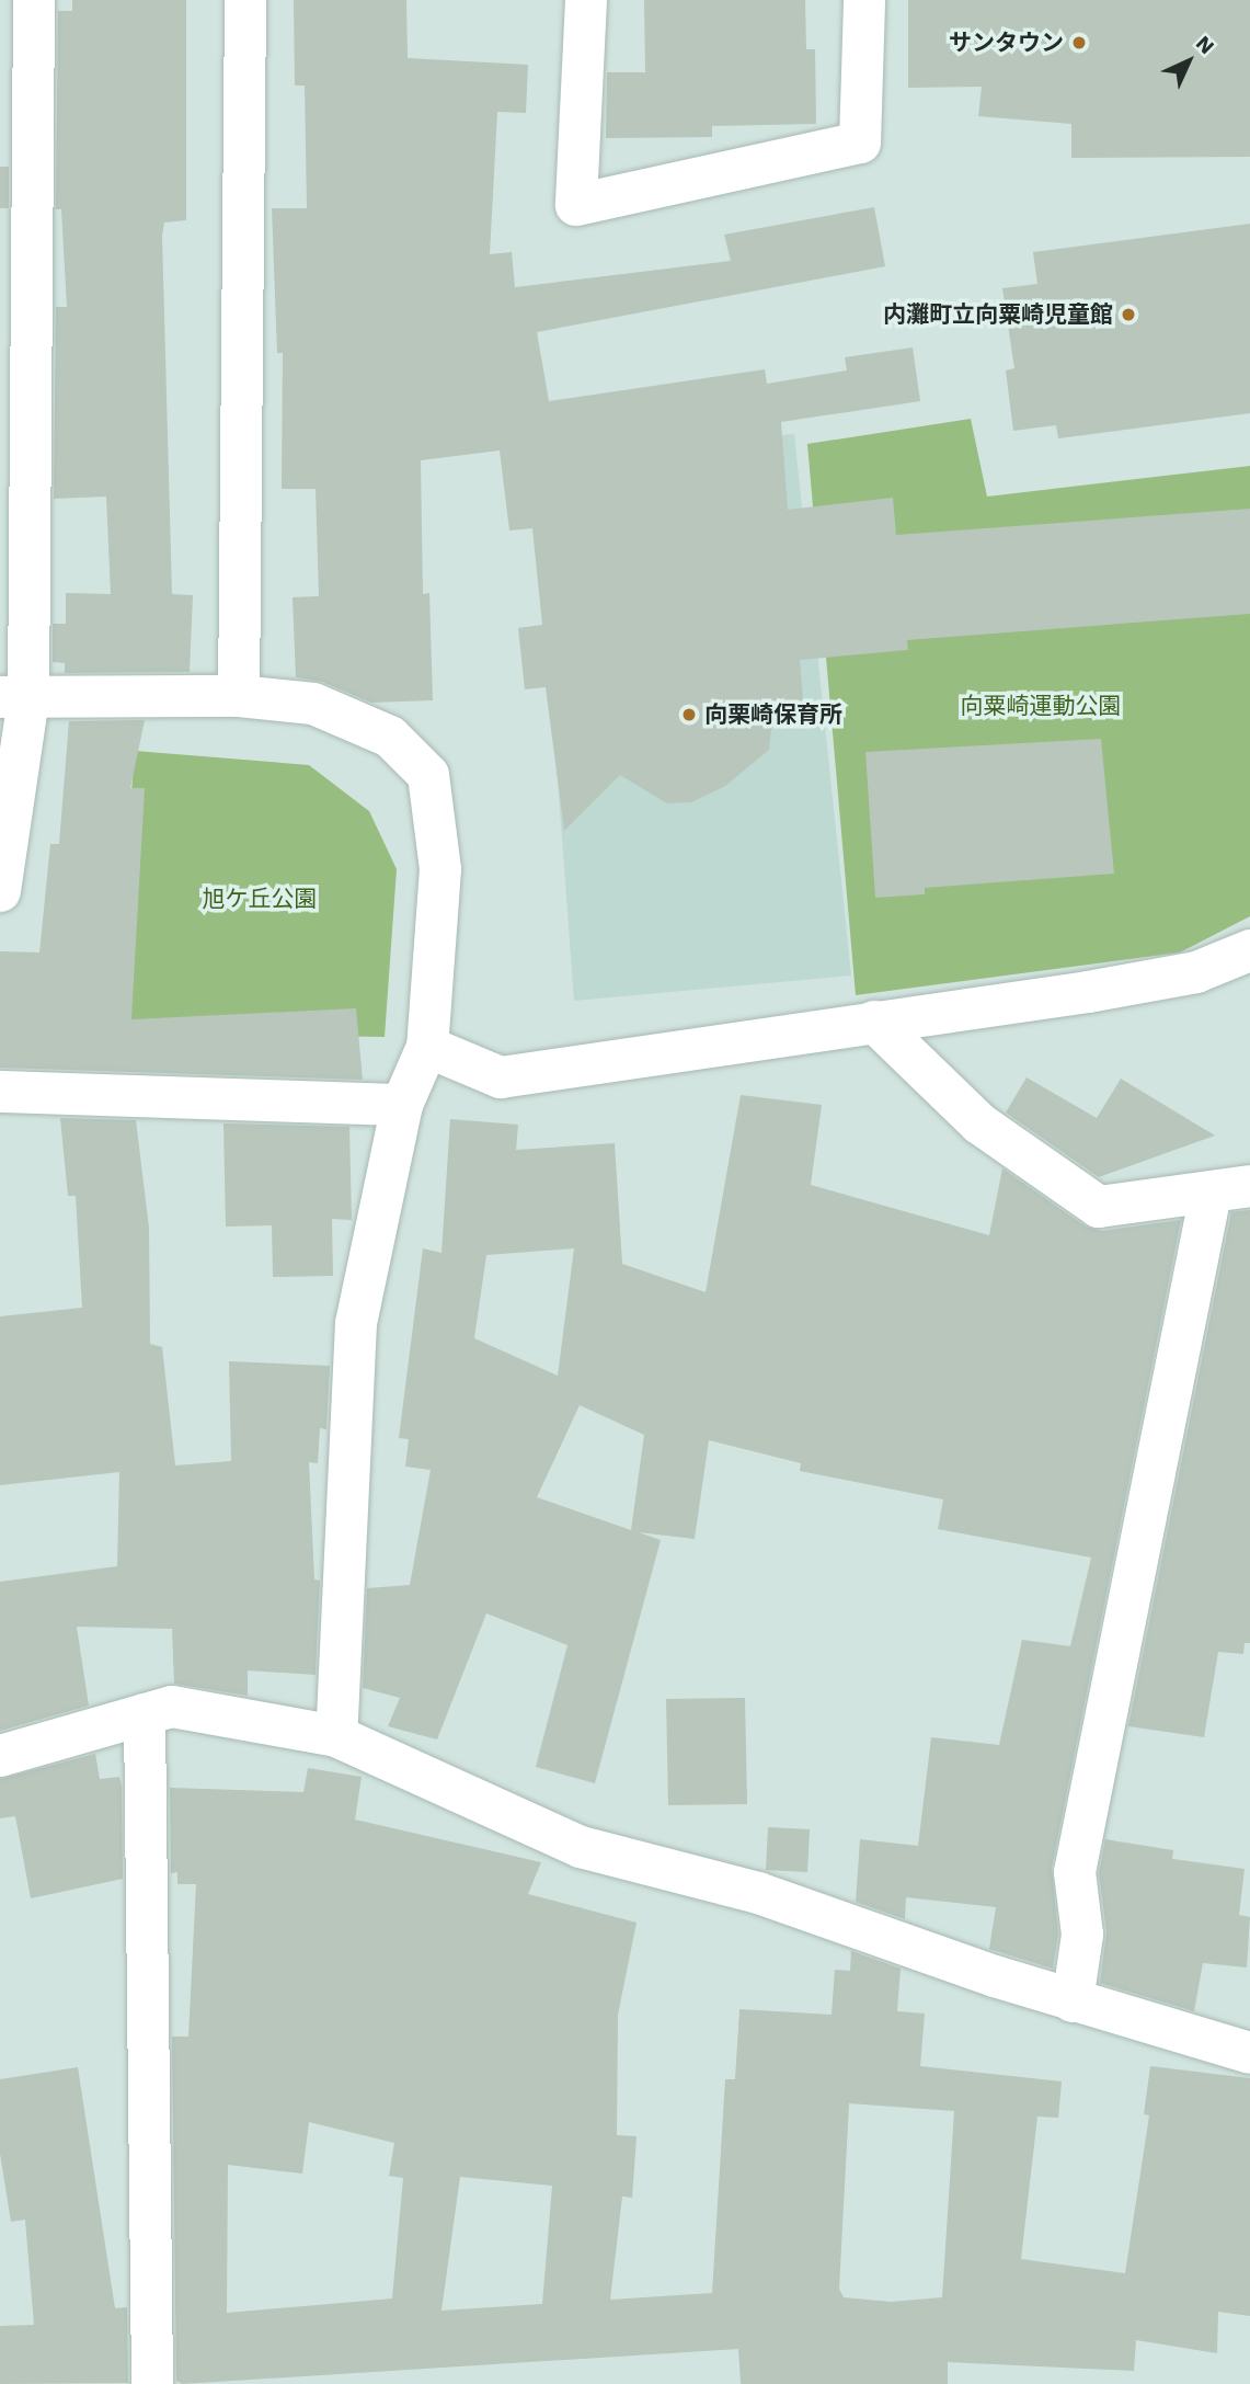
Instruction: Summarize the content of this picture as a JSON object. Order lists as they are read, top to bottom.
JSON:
{
  "parks": ["向粟崎運動公園", "旭ケ丘公園"],
  "places": ["サンタウン", "内灘町立向粟崎児童館", "向栗崎保育所"],
  "north": "top right"
}
